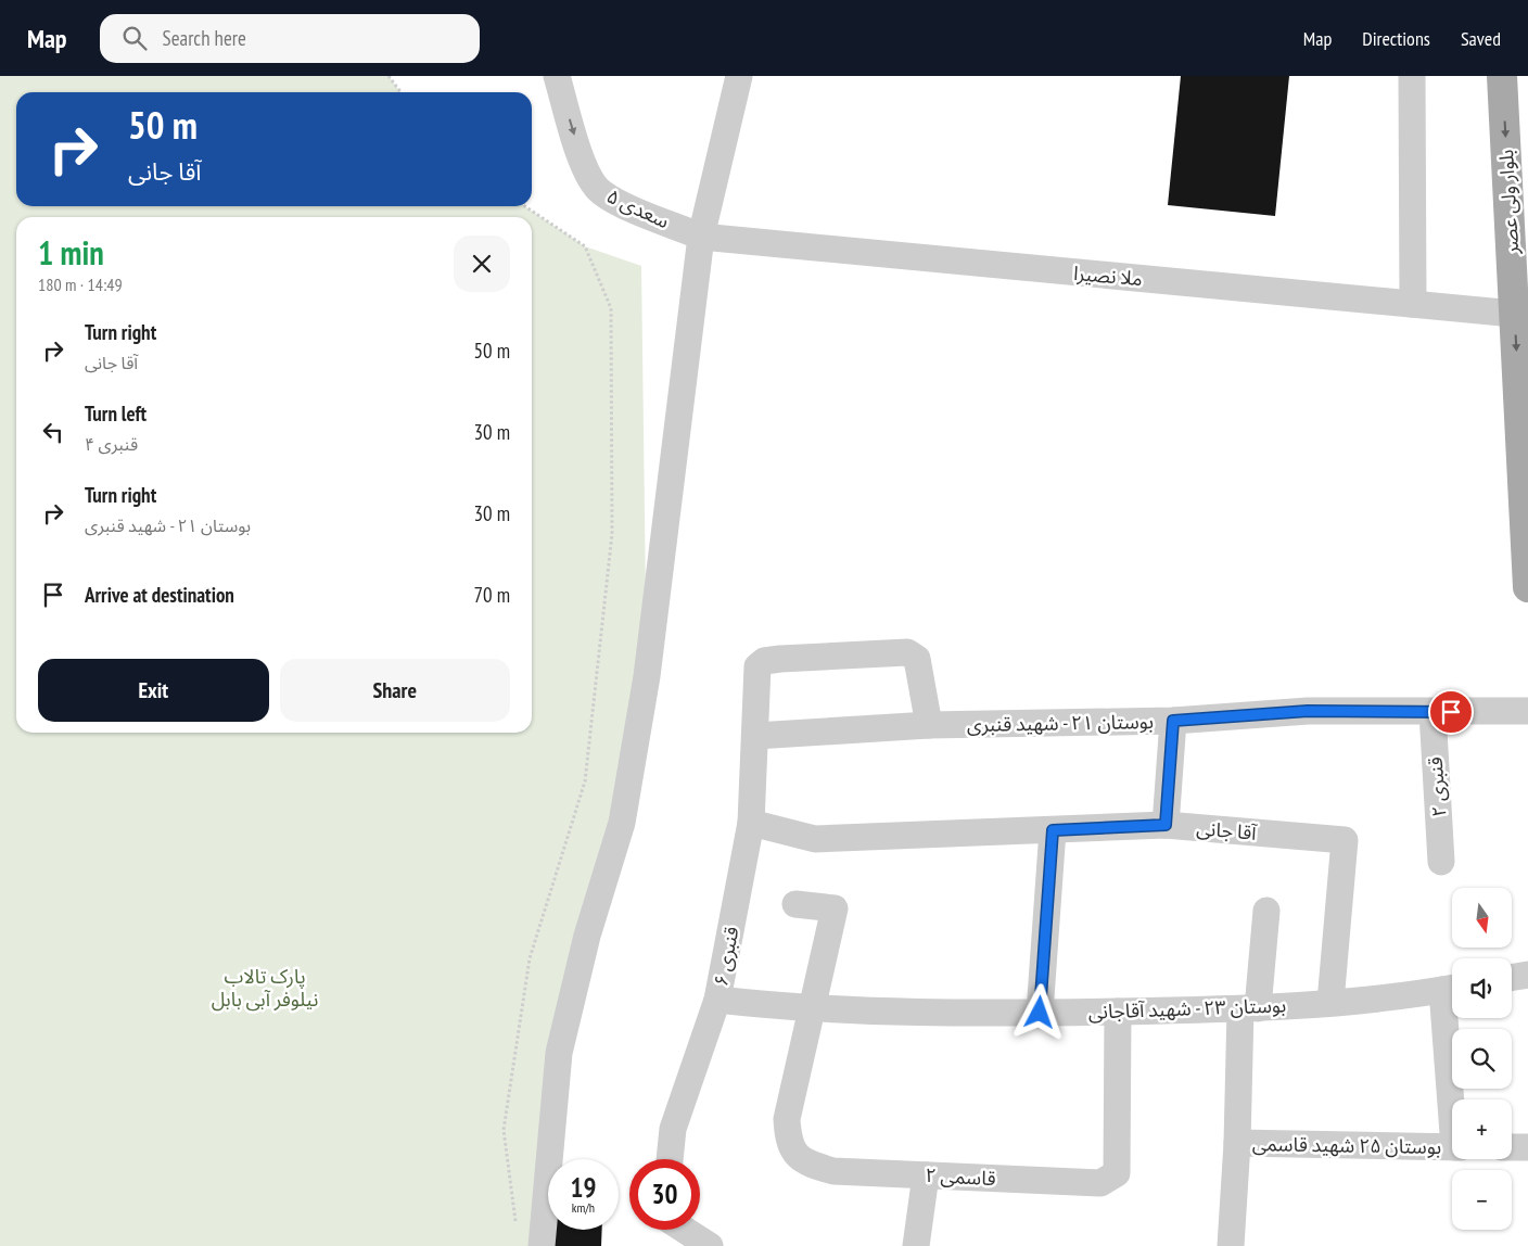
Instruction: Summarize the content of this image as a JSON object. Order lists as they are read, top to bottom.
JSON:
{
  "streets": {
    "main road": ["بلوار ولی عصر"],
    "street": [
      "سعدی ۵",
      "ملا نصیرا",
      "بوستان ۲۱ - شهید قنبری",
      "قنبری ۲",
      "آقا جانی",
      "قنبری ۶",
      "بوستان ۲۳ - شهید آقاجانی",
      "بوستان ۲۵ شهید قاسمی",
      "قاسمی ۲"
    ]
  },
  "crossings": [
    ["بلوار ولی عصر", "ملا نصیرا"],
    ["سعدی ۵", "ملا نصیرا"],
    ["بوستان ۲۱ - شهید قنبری", "قنبری ۲"],
    ["بوستان ۲۱ - شهید قنبری", "قنبری ۶"],
    ["آقا جانی", "قنبری ۶"],
    ["آقا جانی", "بوستان ۲۳ - شهید آقاجانی"],
    ["قنبری ۶", "بوستان ۲۳ - شهید آقاجانی"],
    ["بوستان ۲۳ - شهید آقاجانی", "قاسمی ۲"]
  ],
  "one_way": ["بلوار ولی عصر", "سعدی ۵"],
  "parks": ["پارک تالاب نیلوفر آبی بابل"],
  "north": "bottom",
  "page": {
    "header": "Map",
    "search": "Search here",
    "nav": ["Map", "Directions", "Saved"],
    "turn": ["50 m", "آقا جانی"],
    "heading": ["1 min", "180 m · 14:49"],
    "list": [
      {
        "name": "Turn right",
        "note": "آقا جانی",
        "value": "50 m"
      },
      {
        "name": "Turn left",
        "note": "قنبری ۴",
        "value": "30 m"
      },
      {
        "name": "Turn right",
        "note": "بوستان ۲۱ - شهید قنبری",
        "value": "30 m"
      },
      {
        "name": "Arrive at destination",
        "value": "70 m"
      }
    ],
    "buttons": ["Exit", "Share"],
    "map_buttons": ["+", "−"],
    "speed": "19 km/h",
    "limit": "30"
  }
}
